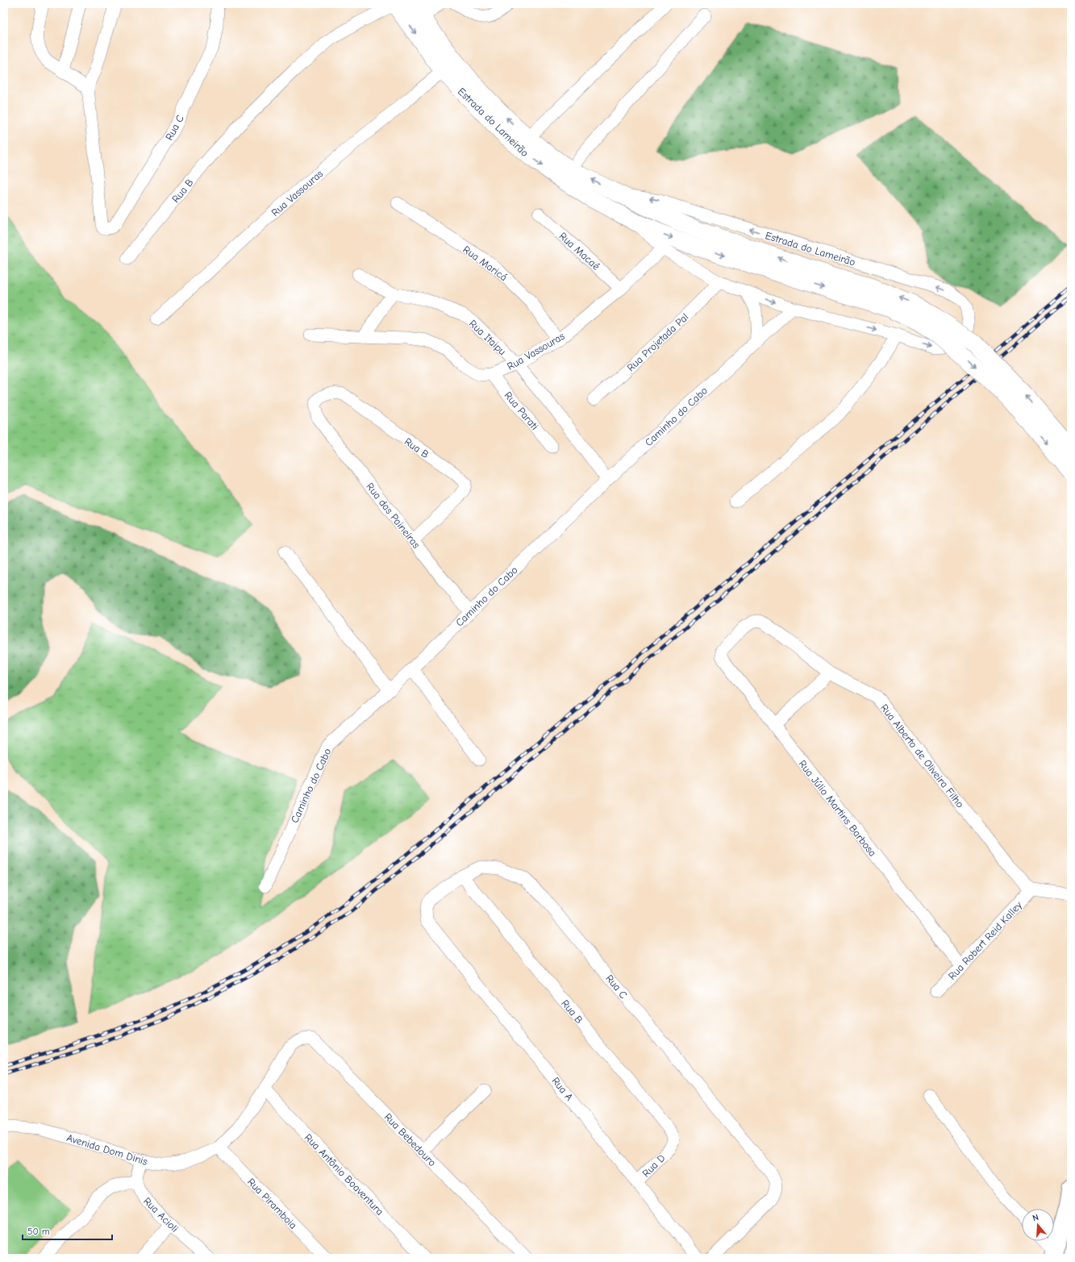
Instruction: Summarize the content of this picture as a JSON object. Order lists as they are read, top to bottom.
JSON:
{
  "streets": {
    "main road": ["Estrada do Lameirão"],
    "street": [
      "Rua C",
      "Rua B",
      "Rua Vassouras",
      "Rua Macaé",
      "Rua Maricá",
      "Rua Itaipu",
      "Rua Projetada Pal",
      "Rua Parati",
      "Caminho do Cabo",
      "Rua das Paineiras",
      "Rua Alberto de Oliveira Filho",
      "Rua Júlio Martins Barbosa",
      "Rua Robert Reid Kalley",
      "Rua A",
      "Rua Bebedouro",
      "Avenida Dom Dinis",
      "Rua D",
      "Rua Antônio Boaventura",
      "Rua Piramboia",
      "Rua Acioli"
    ]
  },
  "crossings": [
    ["Estrada do Lameirão", "Rua B"],
    ["Estrada do Lameirão", "Rua Vassouras"],
    ["Estrada do Lameirão", "Rua Projetada Pal"],
    ["Estrada do Lameirão", "Caminho do Cabo"],
    ["Rua C", "Rua B"],
    ["Rua C", "Rua A"],
    ["Rua B", "Rua das Paineiras"],
    ["Rua B", "Rua D"],
    ["Rua Vassouras", "Rua Macaé"],
    ["Rua Vassouras", "Rua Maricá"],
    ["Rua Vassouras", "Rua Itaipu"],
    ["Rua Vassouras", "Rua Parati"],
    ["Rua Itaipu", "Caminho do Cabo"],
    ["Caminho do Cabo", "Rua das Paineiras"],
    ["Rua Alberto de Oliveira Filho", "Rua Júlio Martins Barbosa"],
    ["Rua Alberto de Oliveira Filho", "Rua Robert Reid Kalley"],
    ["Rua Júlio Martins Barbosa", "Rua Robert Reid Kalley"],
    ["Rua A", "Rua D"],
    ["Rua Bebedouro", "Avenida Dom Dinis"],
    ["Avenida Dom Dinis", "Rua Antônio Boaventura"],
    ["Avenida Dom Dinis", "Rua Piramboia"]
  ],
  "scale_bar": "50 m",
  "north": "top"
}
